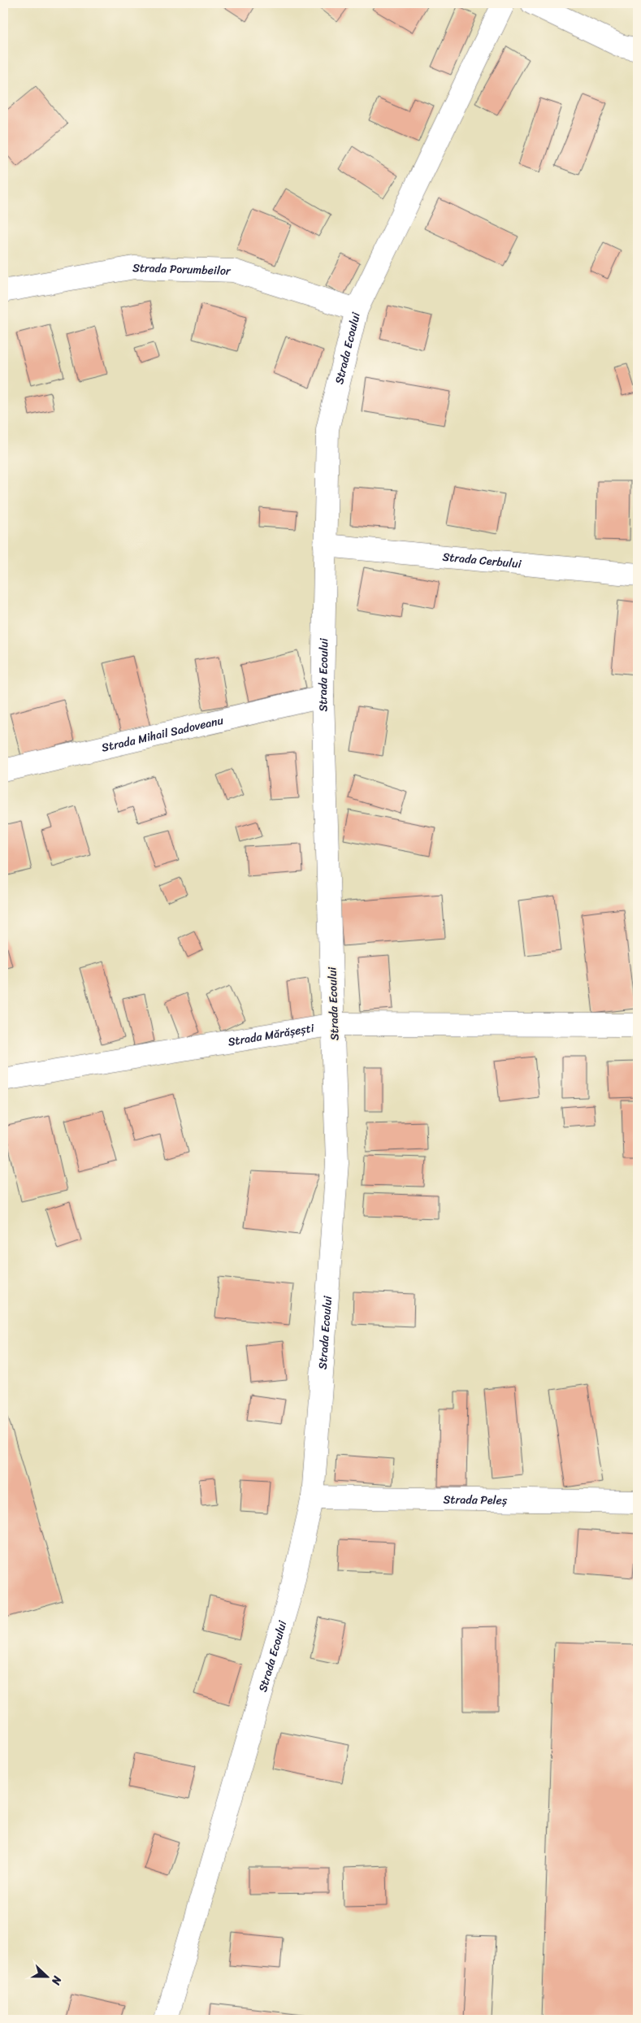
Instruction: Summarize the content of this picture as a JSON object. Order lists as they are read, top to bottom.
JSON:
{
  "streets": {
    "street": [
      "Strada Porumbeilor",
      "Strada Ecoului",
      "Strada Cerbului",
      "Strada Mihail Sadoveanu",
      "Strada Mărășești",
      "Strada Peleș"
    ]
  },
  "crossings": [
    ["Strada Porumbeilor", "Strada Ecoului"],
    ["Strada Ecoului", "Strada Cerbului"],
    ["Strada Ecoului", "Strada Mihail Sadoveanu"],
    ["Strada Ecoului", "Strada Mărășești"],
    ["Strada Ecoului", "Strada Peleș"]
  ],
  "north": "right"
}
